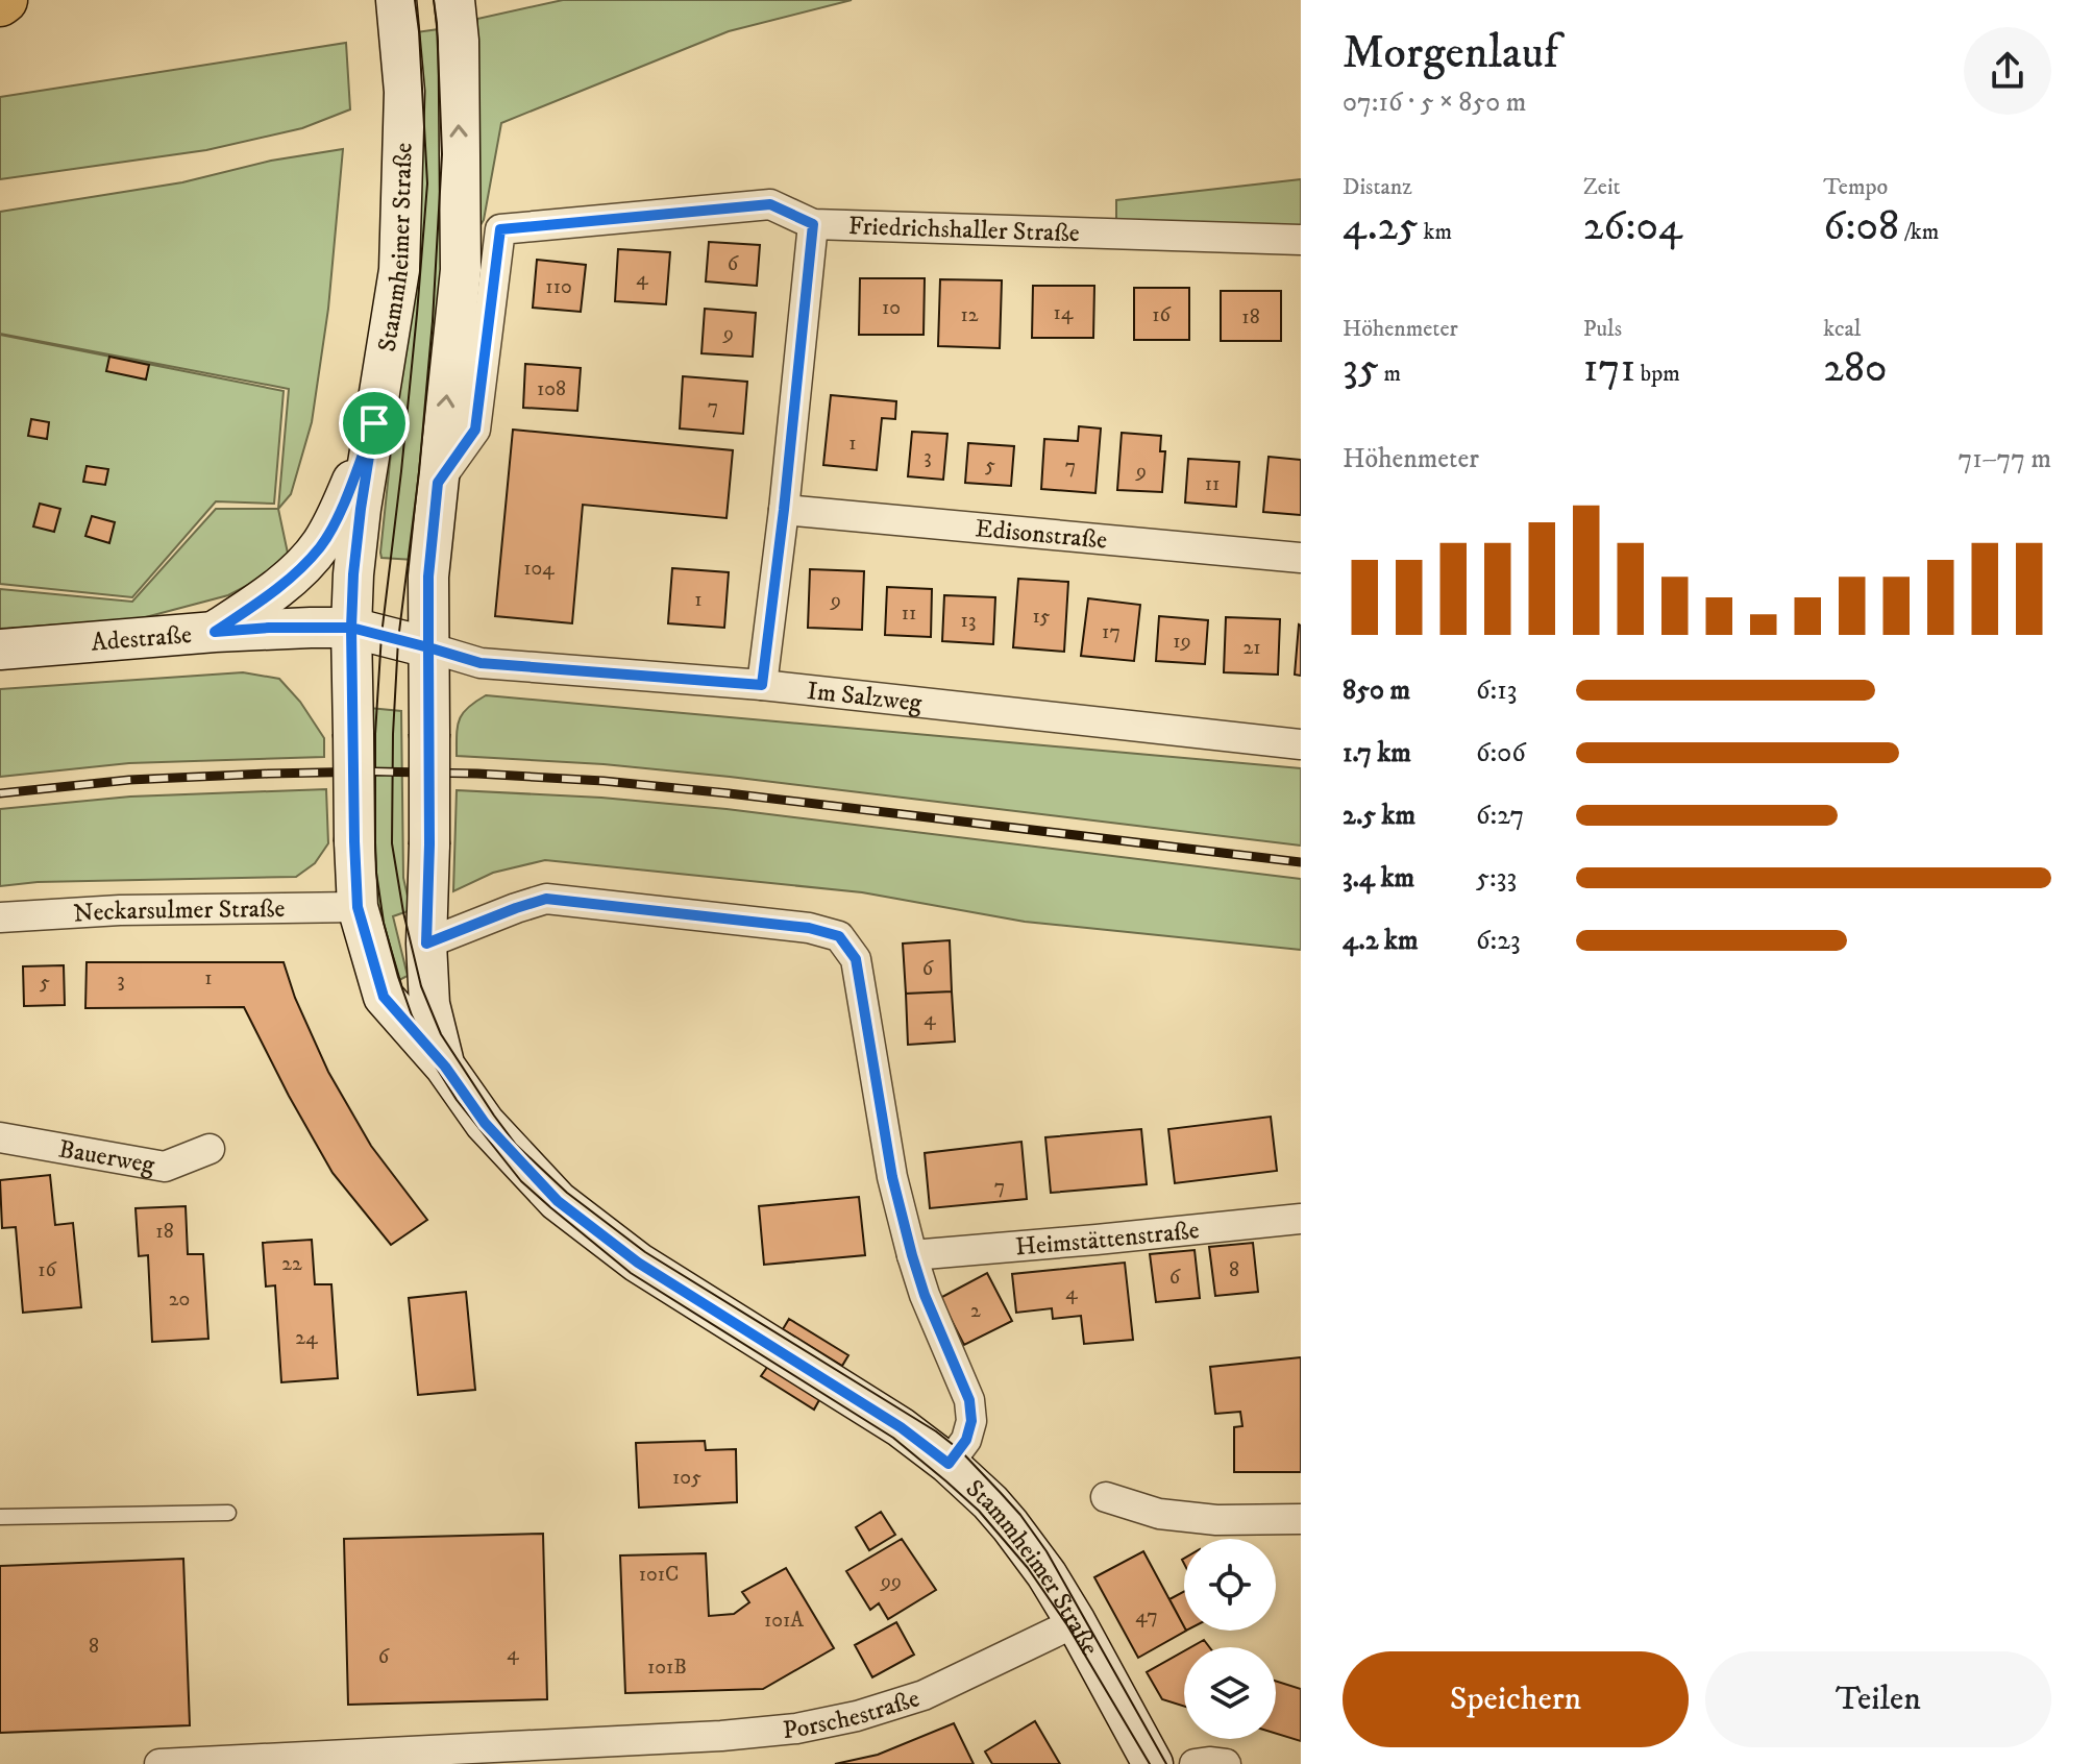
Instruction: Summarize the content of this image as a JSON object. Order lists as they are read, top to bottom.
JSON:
{
  "streets": {
    "main road": ["Stammheimer Straße", "Adestraße"],
    "street": [
      "Friedrichshaller Straße",
      "Edisonstraße",
      "Im Salzweg",
      "Neckarsulmer Straße",
      "Bauerweg",
      "Heimstättenstraße",
      "Porschestraße"
    ]
  },
  "crossings": [
    ["Friedrichshaller Straße", "Stammheimer Straße"],
    ["Stammheimer Straße", "Adestraße"],
    ["Stammheimer Straße", "Im Salzweg"],
    ["Stammheimer Straße", "Neckarsulmer Straße"],
    ["Stammheimer Straße", "Porschestraße"],
    ["Adestraße", "Im Salzweg"]
  ],
  "house_numbers": [
    "6",
    "4",
    "110",
    "10",
    "14",
    "12",
    "16",
    "18",
    "9",
    "108",
    "7",
    "1",
    "3",
    "5",
    "7",
    "9",
    "11",
    "104",
    "1",
    "9",
    "11",
    "15",
    "13",
    "17",
    "19",
    "21",
    "6",
    "1",
    "3",
    "5",
    "4",
    "7",
    "18",
    "22",
    "16",
    "8",
    "6",
    "4",
    "20",
    "2",
    "24",
    "105",
    "101C",
    "99",
    "47",
    "101A",
    "8",
    "4",
    "6",
    "101B"
  ],
  "page": {
    "heading": ["Morgenlauf", "07:16 · 5 × 850 m"],
    "stats": [
      ["Distanz", "4.25 km"],
      ["Zeit", "26:04"],
      ["Tempo", "6:08 /km"],
      ["Höhenmeter", "35 m"],
      ["Puls", "171 bpm"],
      ["kcal", "280"]
    ],
    "chart": ["Höhenmeter", "71–77 m"],
    "list": [
      {
        "name": "850 m",
        "note": "6:13"
      },
      {
        "name": "1.7 km",
        "note": "6:06"
      },
      {
        "name": "2.5 km",
        "note": "6:27"
      },
      {
        "name": "3.4 km",
        "note": "5:33"
      },
      {
        "name": "4.2 km",
        "note": "6:23"
      }
    ],
    "buttons": ["Speichern", "Teilen"]
  }
}
